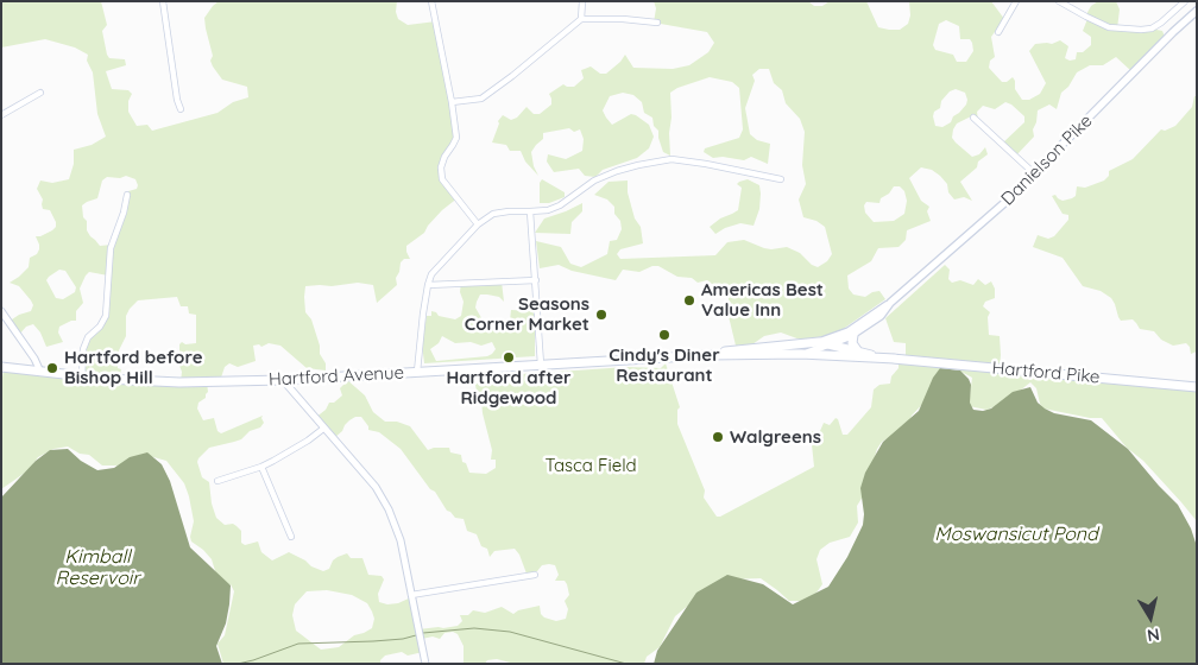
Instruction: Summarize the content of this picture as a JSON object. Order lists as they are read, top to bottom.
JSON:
{
  "streets": {
    "highway": ["Hartford Pike", "Hartford Avenue"],
    "main road": ["Danielson Pike"]
  },
  "crossings": [
    ["Danielson Pike", "Hartford Pike"],
    ["Hartford Pike", "Hartford Avenue"]
  ],
  "water": ["Moswansicut Pond", "Kimball Reservoir"],
  "parks": ["Tasca Field"],
  "places": [
    "Americas Best Value Inn",
    "Seasons Corner Market",
    "Cindy's Diner Restaurant",
    "Hartford after Ridgewood",
    "Hartford before Bishop Hill",
    "Walgreens"
  ],
  "north": "bottom"
}
